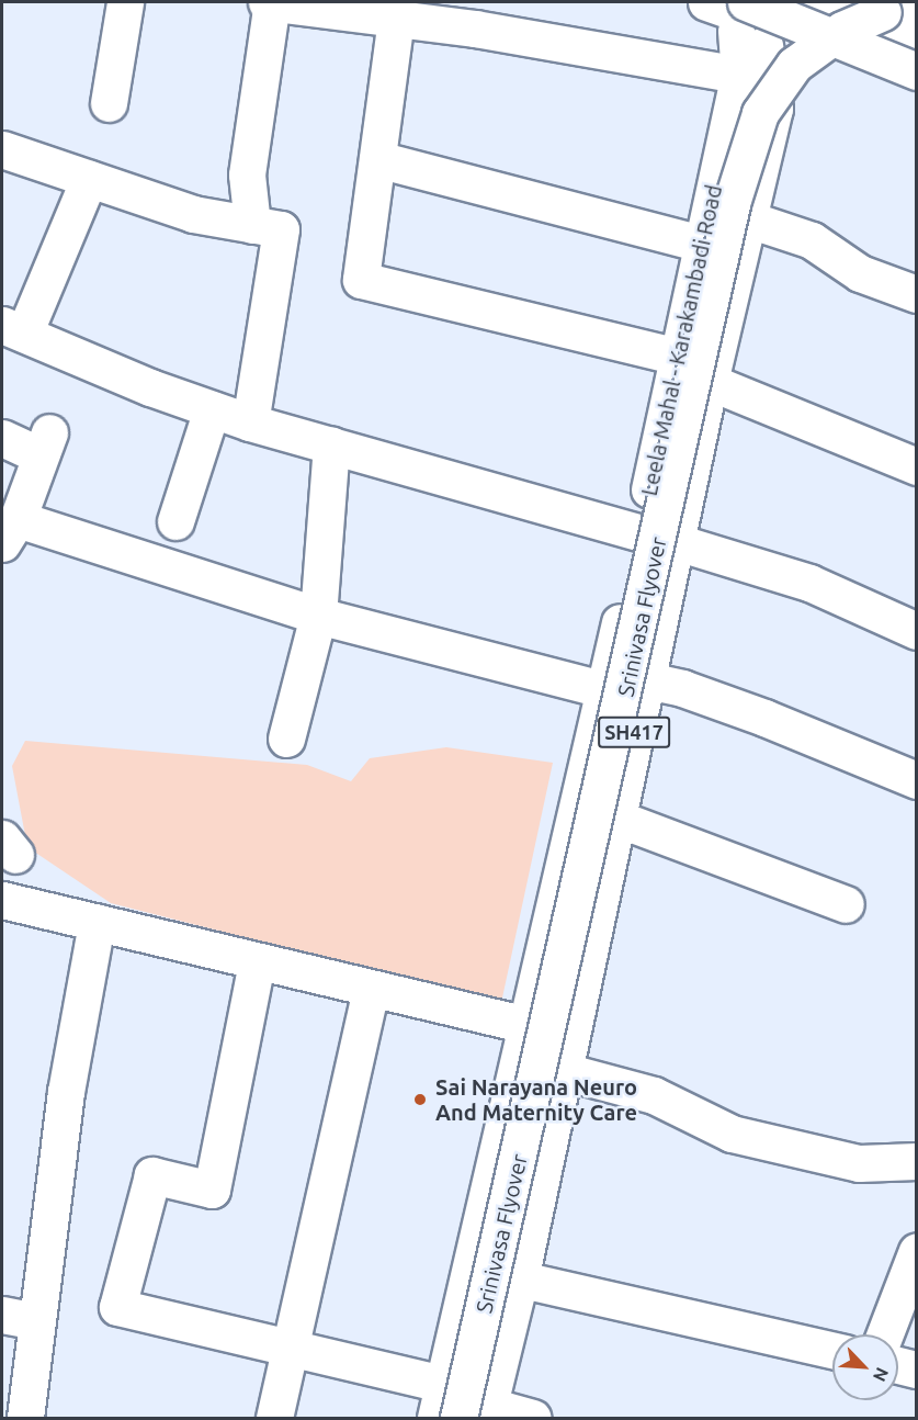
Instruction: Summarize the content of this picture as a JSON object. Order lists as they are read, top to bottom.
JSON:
{
  "streets": {
    "street": ["Leela Mahal - Karakambadi Road", "Srinivasa Flyover", "SH417"]
  },
  "crossings": [
    ["Leela Mahal - Karakambadi Road", "Srinivasa Flyover"]
  ],
  "places": ["Sai Narayana Neuro And Maternity Care"],
  "north": "bottom right"
}
